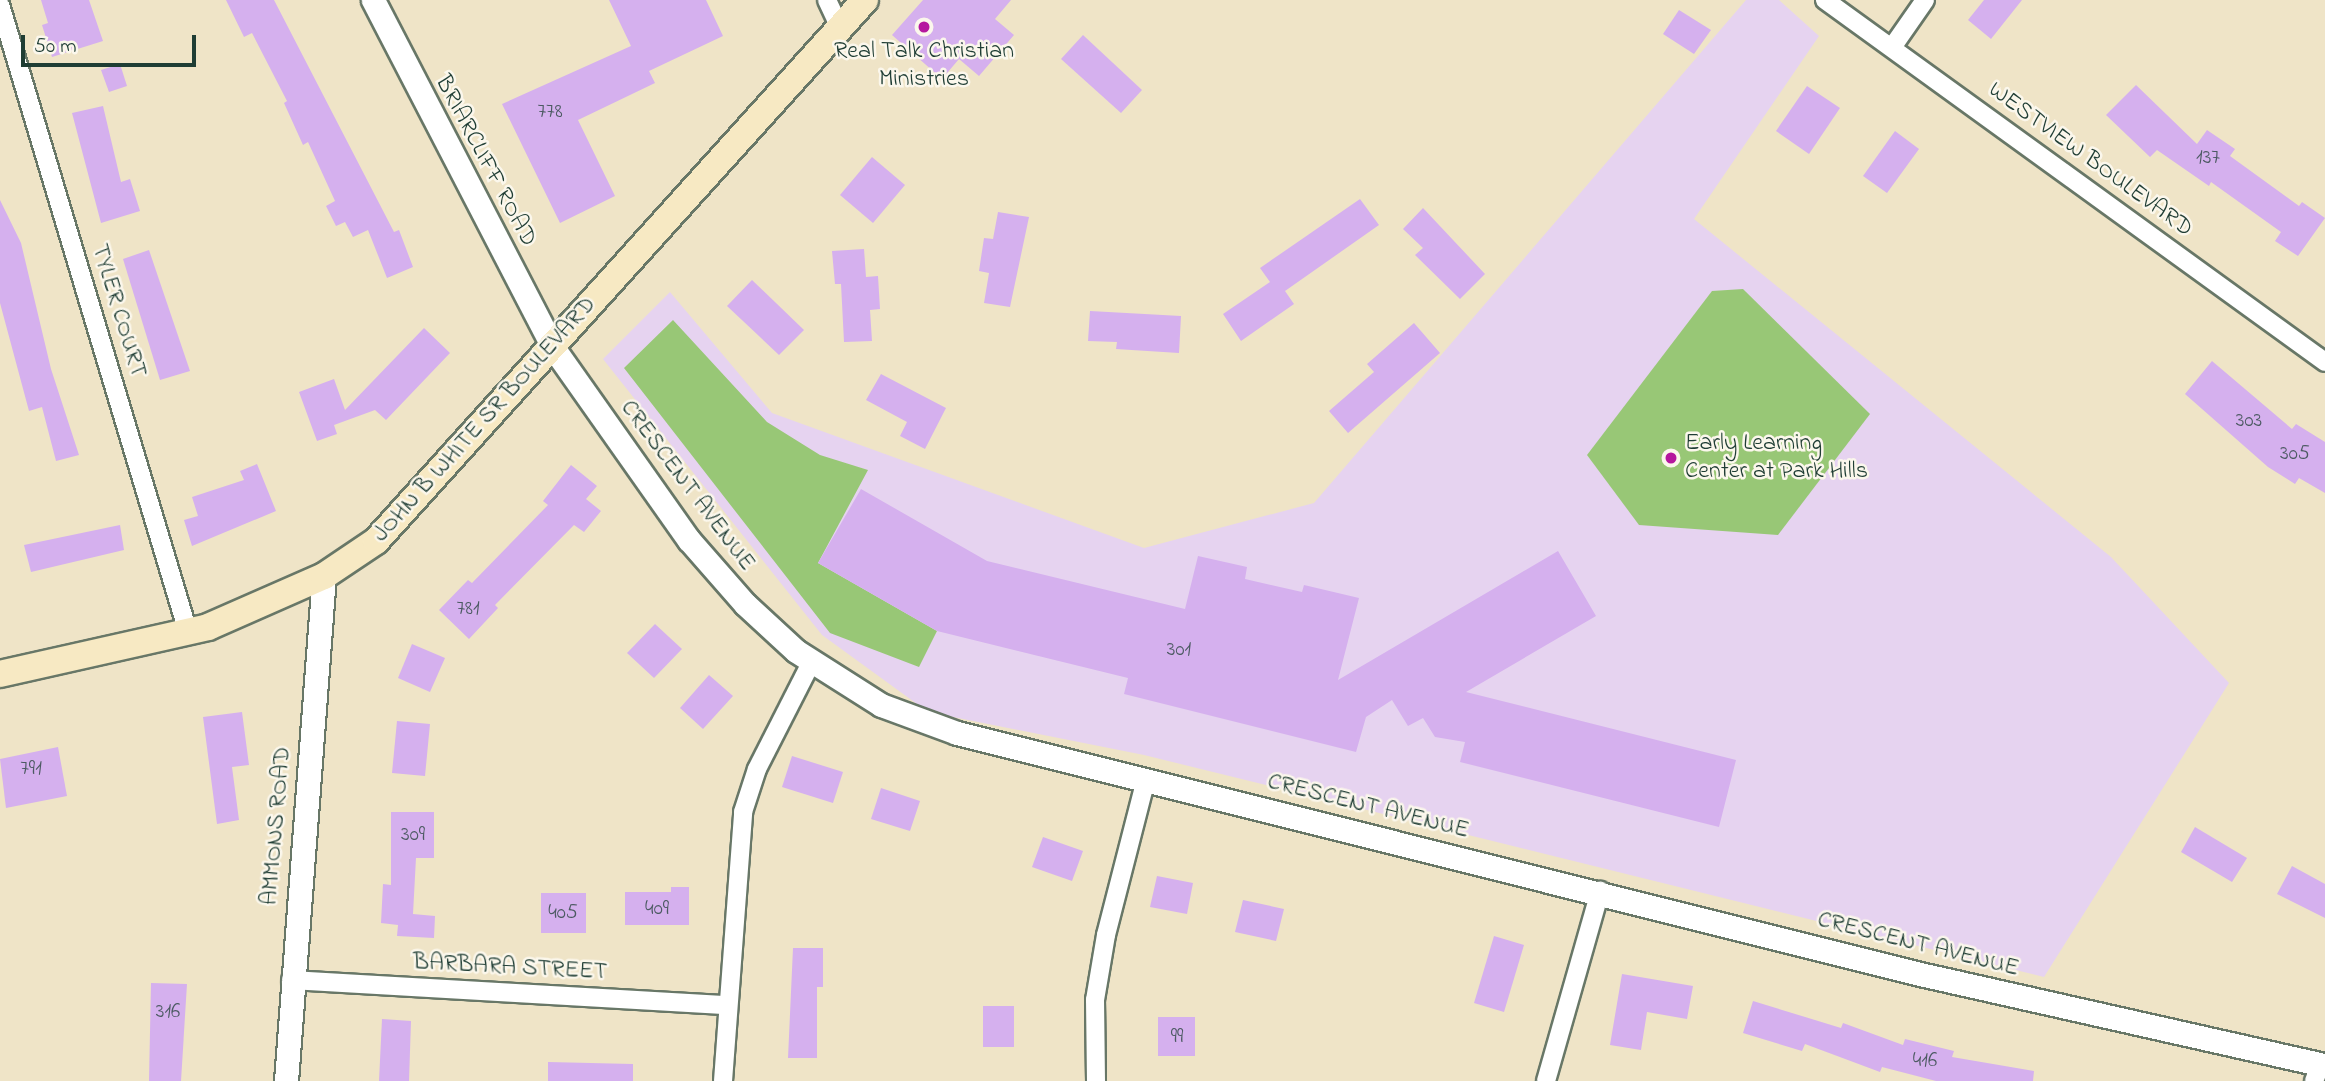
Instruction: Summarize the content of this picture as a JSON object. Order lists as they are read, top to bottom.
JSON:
{
  "streets": {
    "main road": ["JOHN B WHITE SR BOULEVARD"],
    "street": [
      "WESTVIEW BOULEVARD",
      "BRIARCLIFF ROAD",
      "TYLER COURT",
      "CRESCENT AVENUE",
      "AMMONS ROAD",
      "BARBARA STREET"
    ]
  },
  "crossings": [
    ["BRIARCLIFF ROAD", "JOHN B WHITE SR BOULEVARD"],
    ["BRIARCLIFF ROAD", "CRESCENT AVENUE"],
    ["TYLER COURT", "JOHN B WHITE SR BOULEVARD"],
    ["JOHN B WHITE SR BOULEVARD", "CRESCENT AVENUE"],
    ["JOHN B WHITE SR BOULEVARD", "AMMONS ROAD"],
    ["AMMONS ROAD", "BARBARA STREET"]
  ],
  "places": ["Real Talk Christian Ministries", "Early Learning Center at Park Hills"],
  "house_numbers": [
    "778",
    "137",
    "303",
    "305",
    "781",
    "301",
    "791",
    "309",
    "409",
    "405",
    "316",
    "99",
    "416"
  ],
  "scale_bar": "50 m"
}
